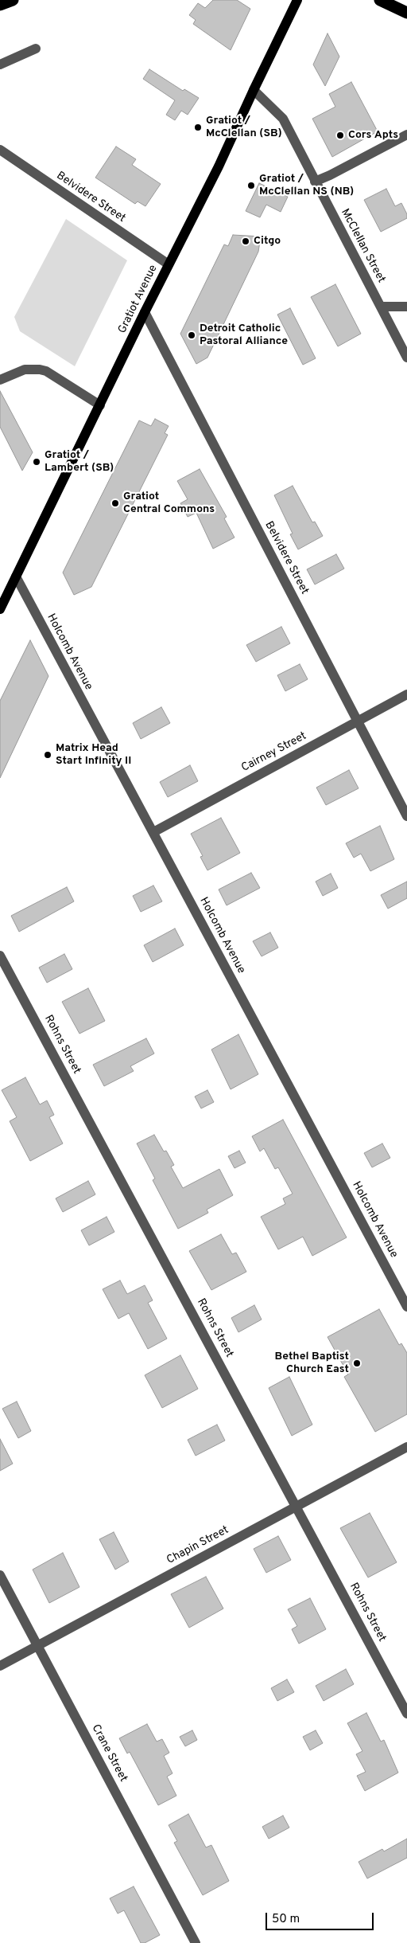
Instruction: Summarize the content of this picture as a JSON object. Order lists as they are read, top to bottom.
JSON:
{
  "streets": {
    "main road": ["Gratiot Avenue"],
    "street": [
      "Belvidere Street",
      "McClellan Street",
      "Holcomb Avenue",
      "Cairney Street",
      "Rohns Street",
      "Chapin Street",
      "Crane Street"
    ]
  },
  "crossings": [
    ["Belvidere Street", "Gratiot Avenue"],
    ["Belvidere Street", "Cairney Street"],
    ["McClellan Street", "Gratiot Avenue"],
    ["Gratiot Avenue", "Holcomb Avenue"],
    ["Holcomb Avenue", "Cairney Street"],
    ["Rohns Street", "Chapin Street"],
    ["Chapin Street", "Crane Street"]
  ],
  "places": [
    "Gratiot / McClellan (SB)",
    "Cors Apts",
    "Gratiot / McClellan NS (NB)",
    "Citgo",
    "Detroit Catholic Pastoral Alliance",
    "Gratiot / Lambert (SB)",
    "Gratiot Central Commons",
    "Matrix Head Start Infinity II",
    "Bethel Baptist Church East"
  ],
  "scale_bar": "50 m"
}
